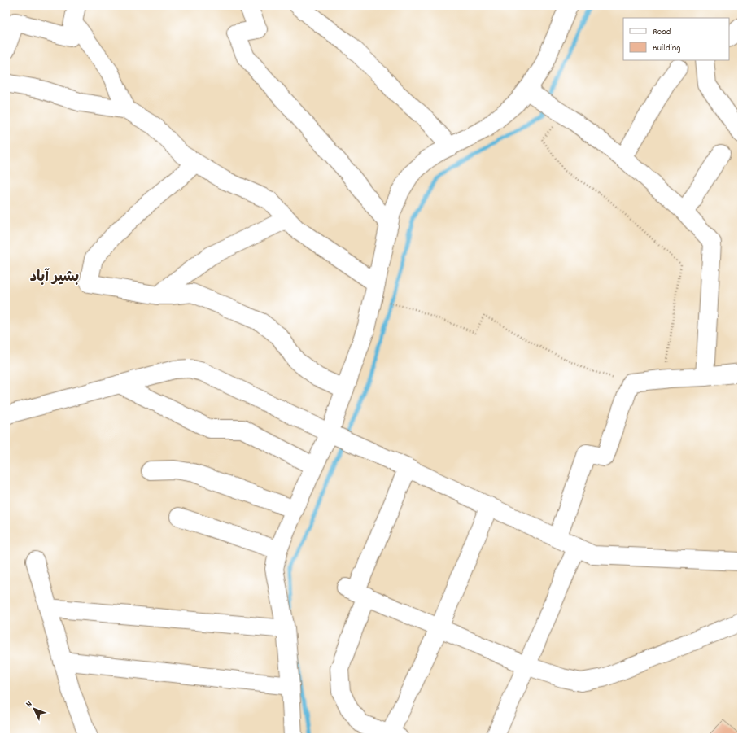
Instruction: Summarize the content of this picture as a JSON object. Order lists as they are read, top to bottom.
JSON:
{
  "districts": ["بشیر آباد"],
  "legend": ["Road", "Building"],
  "north": "top left"
}
